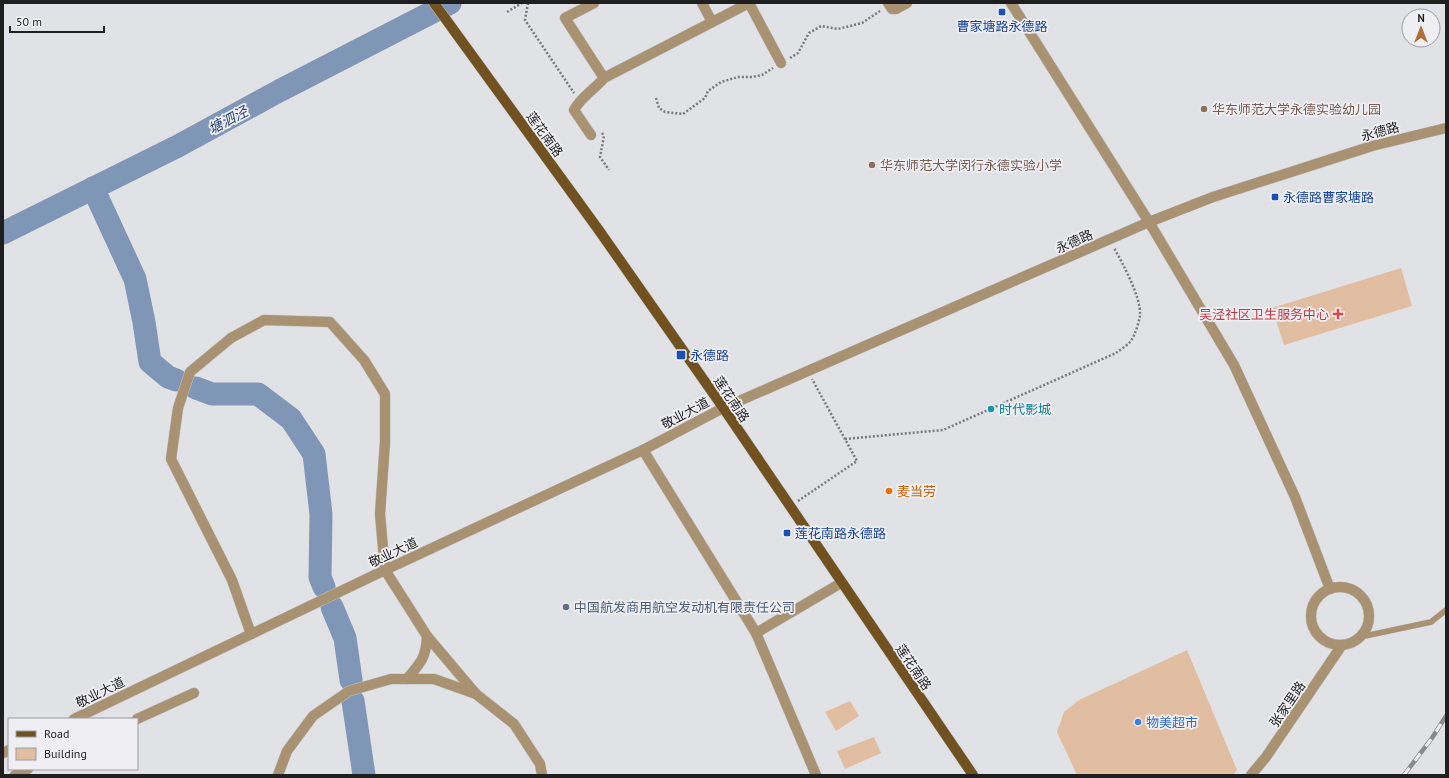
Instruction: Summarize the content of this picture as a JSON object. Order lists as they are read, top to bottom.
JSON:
{
  "streets": {
    "main road": ["莲花南路"],
    "street": ["永德路", "敬业大道", "张家里路"]
  },
  "crossings": [
    ["永德路", "莲花南路"],
    ["永德路", "敬业大道"],
    ["莲花南路", "敬业大道"]
  ],
  "water": ["塘泗泾"],
  "places": {
    "transit": [
      "曹家塘路永德路",
      "永德路曹家塘路",
      "永德路",
      "莲花南路永德路"
    ],
    "other": [
      "华东师范大学永德实验幼儿园",
      "华东师范大学闵行永德实验小学",
      "时代影城",
      "麦当劳",
      "中国航发商用航空发动机有限责任公司",
      "物美超市"
    ],
    "health": ["吴泾社区卫生服务中心"]
  },
  "legend": ["Road", "Building"],
  "scale_bar": "50 m",
  "north": "top"
}
